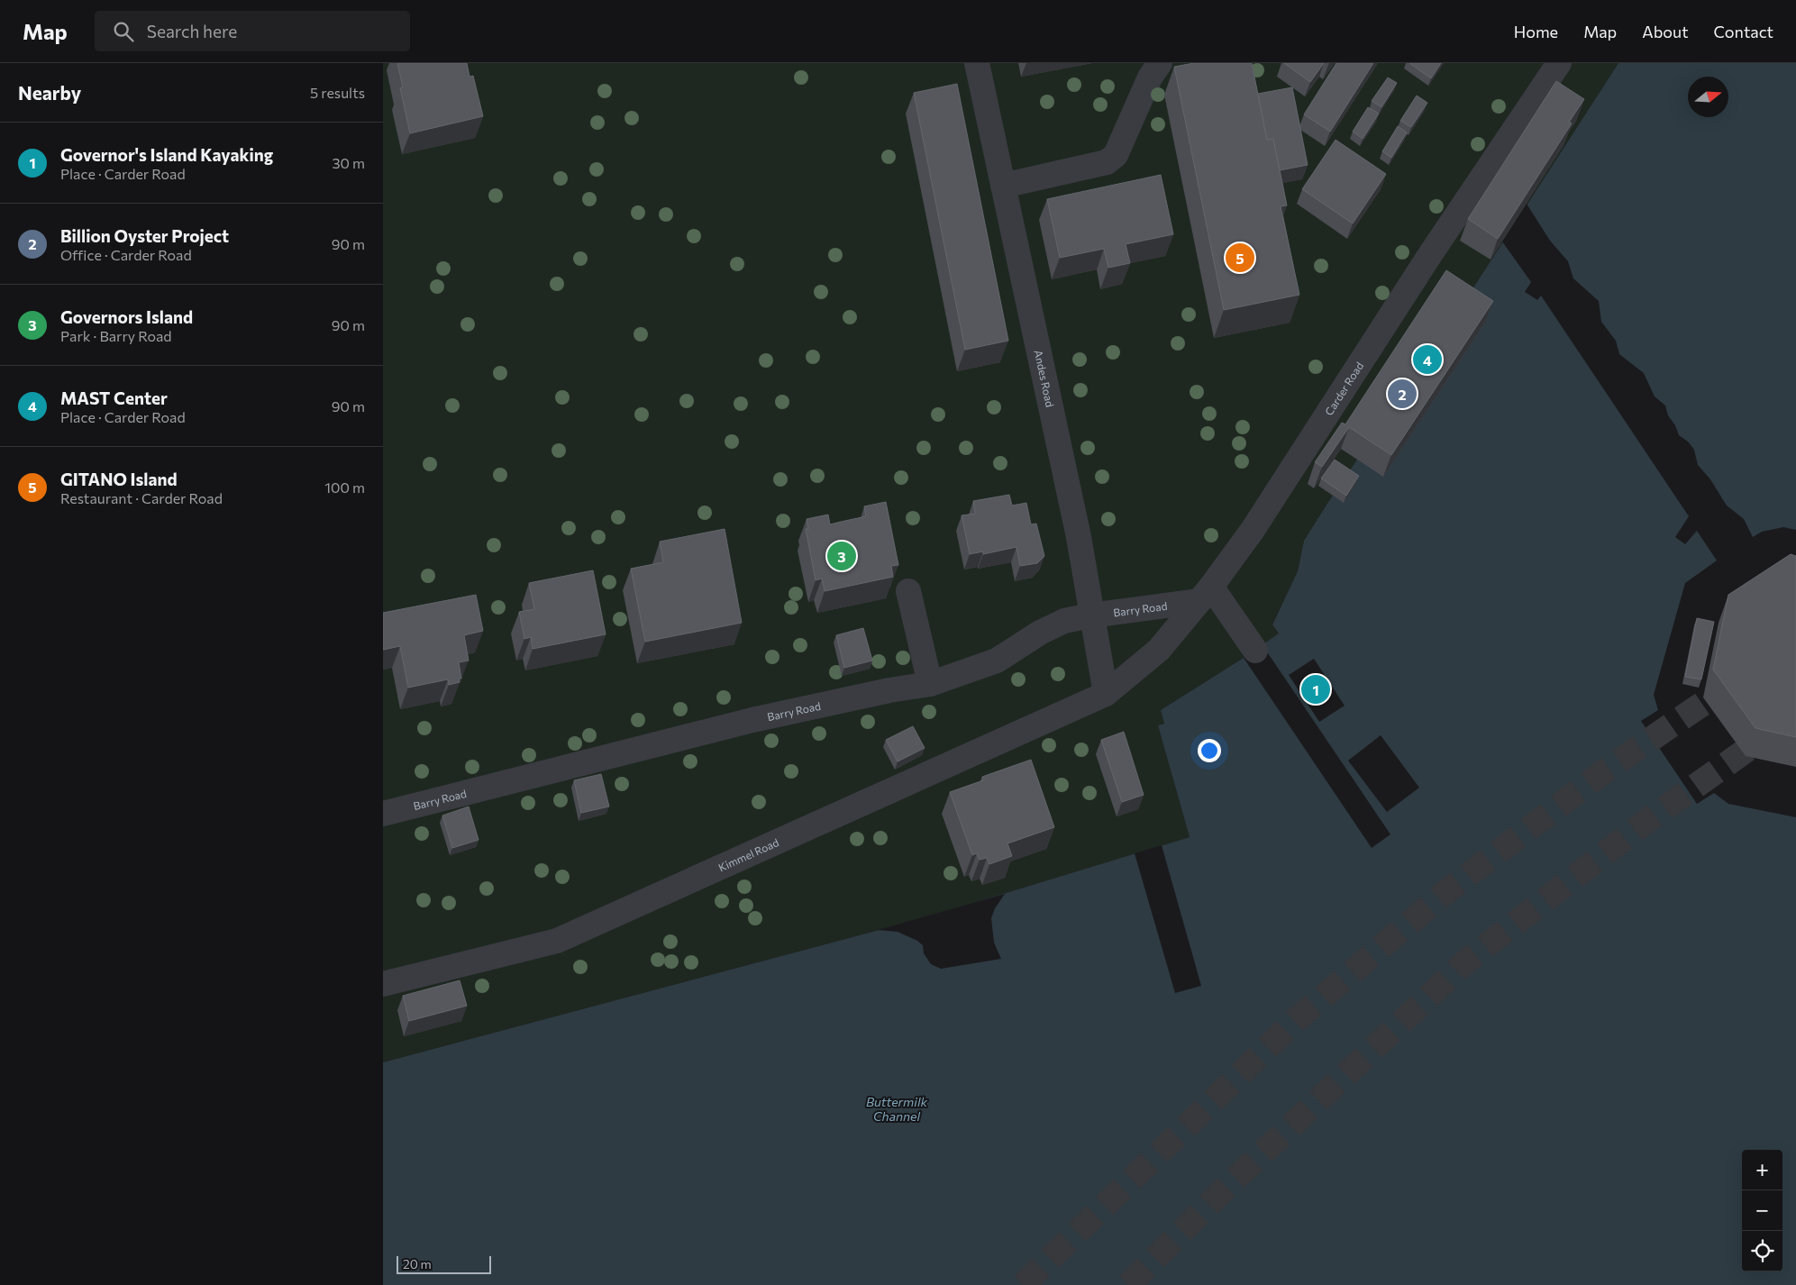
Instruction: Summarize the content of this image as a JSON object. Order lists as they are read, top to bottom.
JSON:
{
  "streets": {
    "street": [
      "Andes Road",
      "Carder Road",
      "Barry Road",
      "Kimmel Road"
    ]
  },
  "crossings": [
    ["Andes Road", "Carder Road"],
    ["Andes Road", "Barry Road"],
    ["Andes Road", "Kimmel Road"],
    ["Carder Road", "Barry Road"],
    ["Carder Road", "Kimmel Road"]
  ],
  "water": ["Buttermilk Channel"],
  "scale_bar": "20 m",
  "north": "right",
  "page": {
    "header": "Map",
    "search": "Search here",
    "nav": [
      "Home",
      "Map",
      "About",
      "Contact"
    ],
    "heading": ["Nearby", "5 results"],
    "list": [
      {
        "mark": "1",
        "name": "Governor's Island Kayaking",
        "note": "Place · Carder Road",
        "value": "30 m"
      },
      {
        "mark": "2",
        "name": "Billion Oyster Project",
        "note": "Office · Carder Road",
        "value": "90 m"
      },
      {
        "mark": "3",
        "name": "Governors Island",
        "note": "Park · Barry Road",
        "value": "90 m"
      },
      {
        "mark": "4",
        "name": "MAST Center",
        "note": "Place · Carder Road",
        "value": "90 m"
      },
      {
        "mark": "5",
        "name": "GITANO Island",
        "note": "Restaurant · Carder Road",
        "value": "100 m"
      }
    ],
    "pins": [
      "5",
      "4",
      "2",
      "3",
      "1"
    ],
    "map_buttons": ["+", "−"],
    "scale": "20 m"
  }
}
